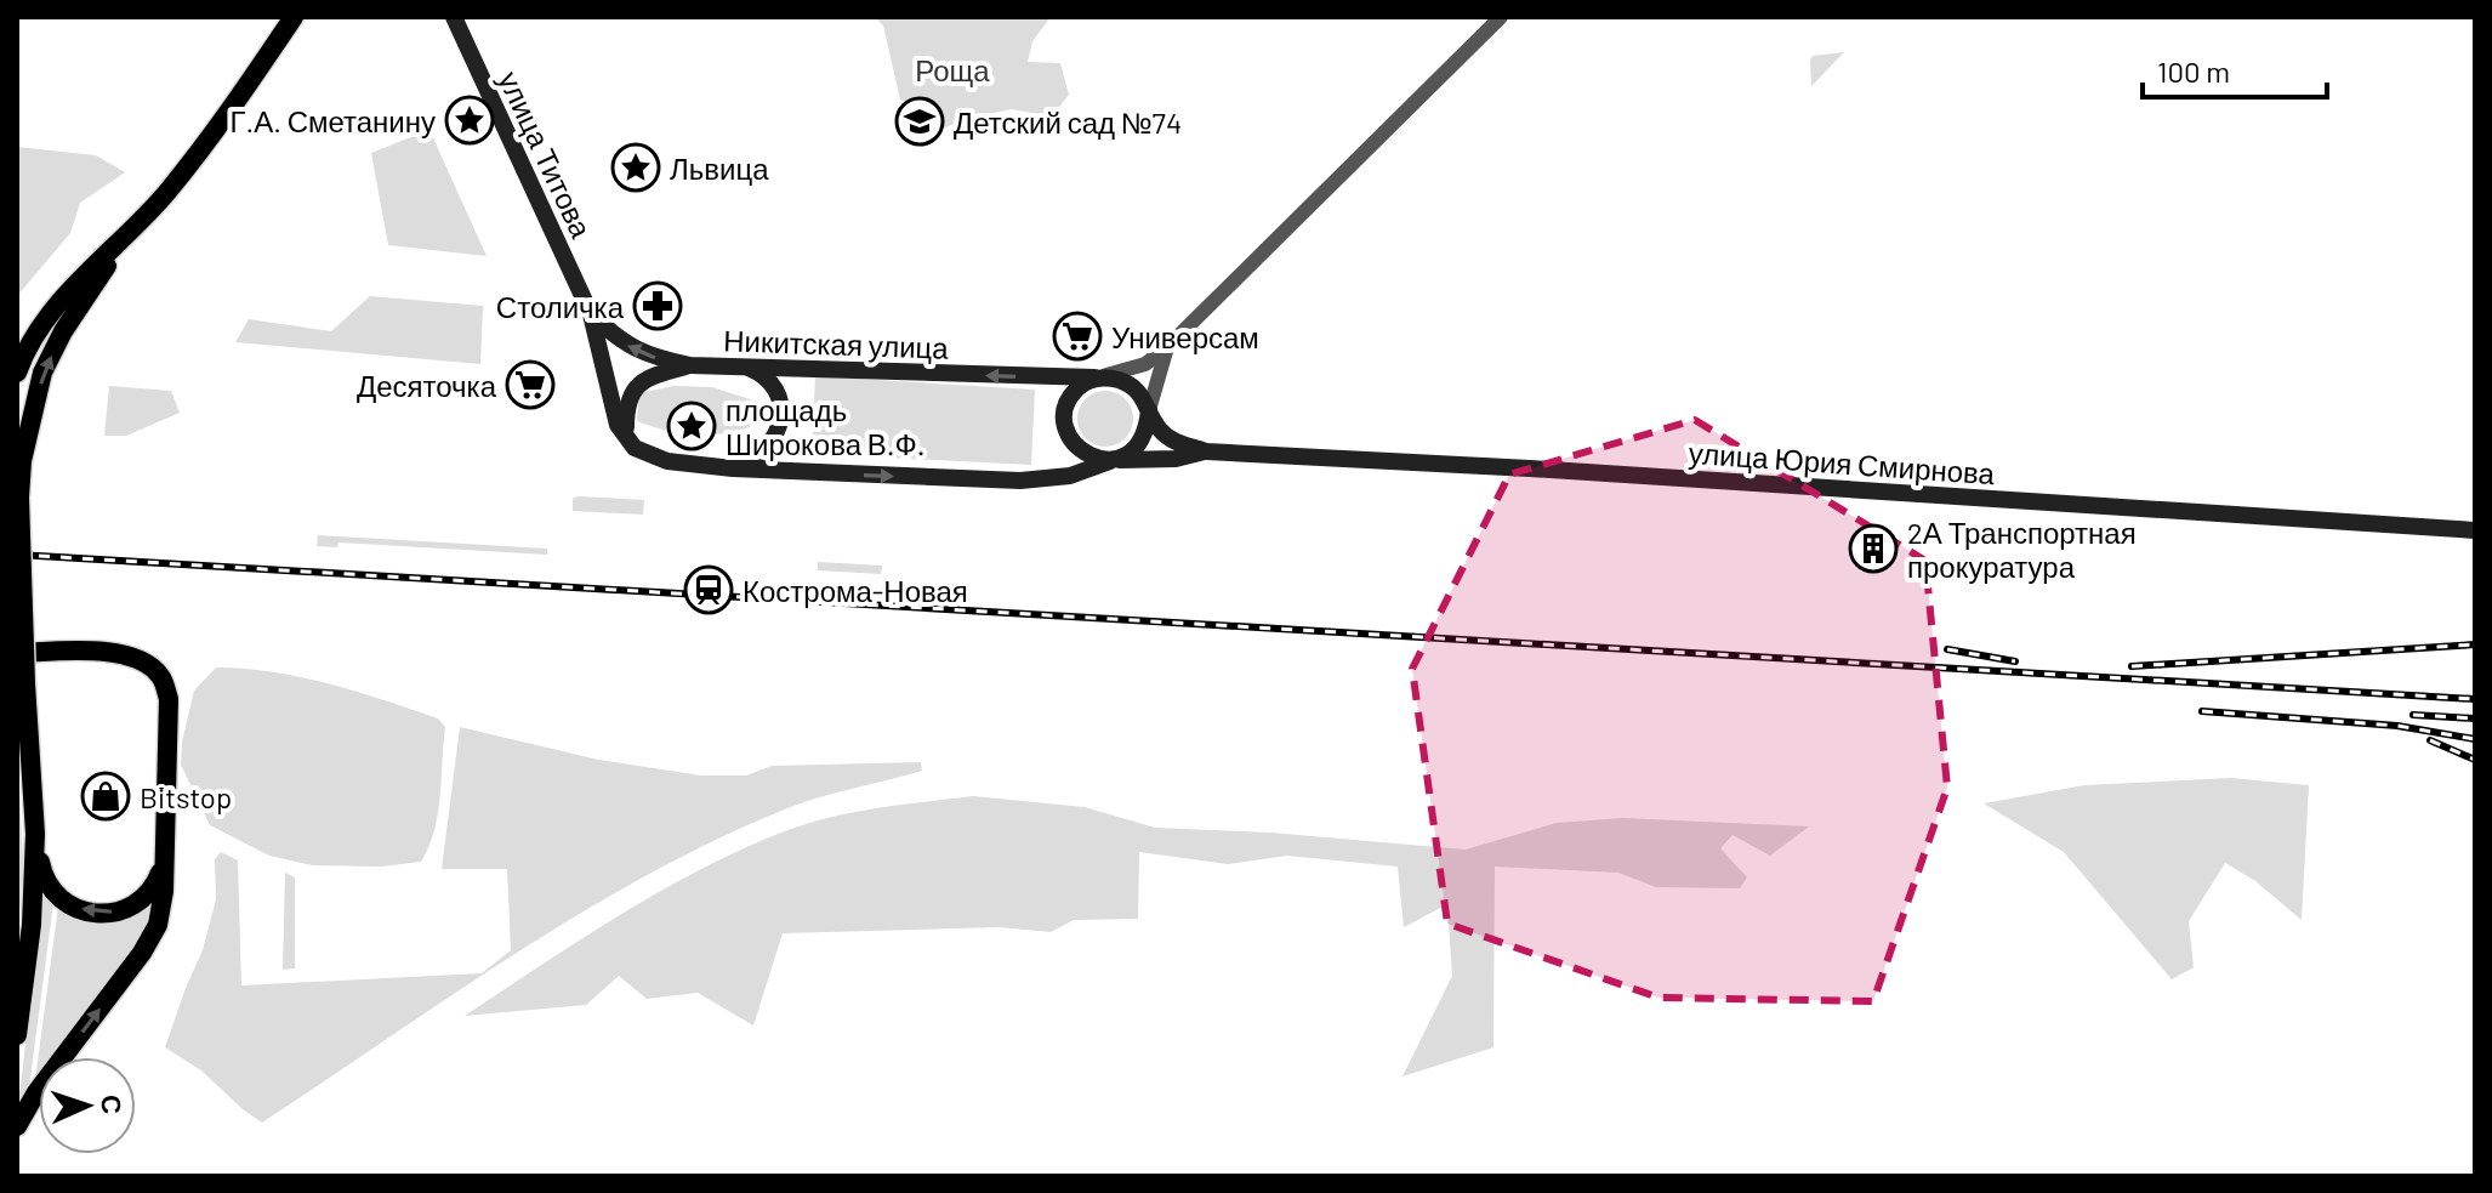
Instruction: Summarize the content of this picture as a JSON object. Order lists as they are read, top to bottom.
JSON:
{
  "streets": {
    "main road": ["улица Титова", "Никитская улица", "улица Юрия Смирнова"]
  },
  "crossings": [
    ["улица Титова", "Никитская улица"]
  ],
  "parks": ["Роща"],
  "places": {
    "place": ["Г.А. Сметанину", "Львица", "площадь Широкова В.Ф."],
    "school or university": ["Детский сад №74"],
    "pharmacy": ["Столичка"],
    "supermarket": ["Универсам", "Десяточка"],
    "building": ["2А Транспортная прокуратура"],
    "station": ["Кострома-Новая"],
    "shop": ["Bitstop"]
  },
  "scale_bar": "100 m",
  "north": "right"
}
